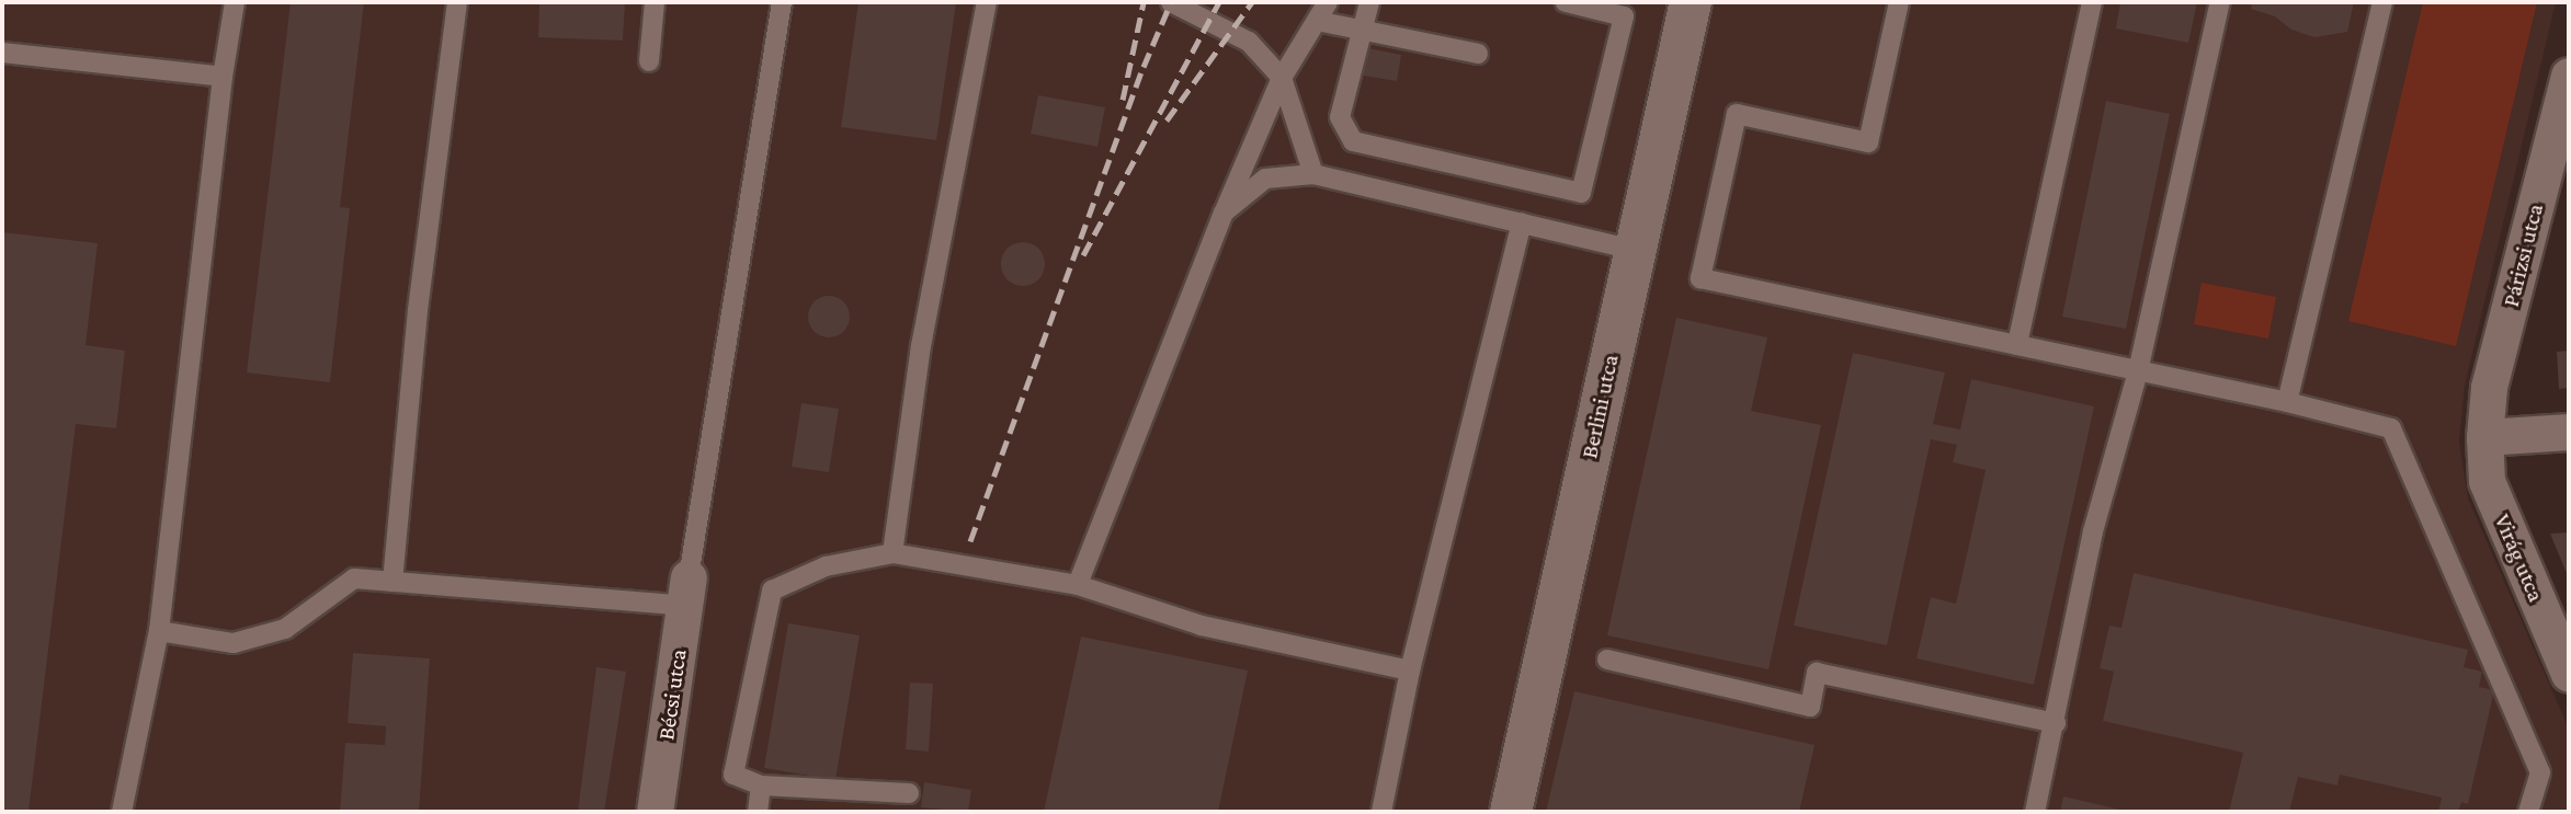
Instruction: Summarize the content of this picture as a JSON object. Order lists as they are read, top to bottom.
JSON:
{
  "streets": {
    "street": [
      "Párizsi utca",
      "Berlini utca",
      "Virág utca",
      "Bécsi utca"
    ]
  },
  "crossings": [
    ["Párizsi utca", "Virág utca"]
  ]
}
